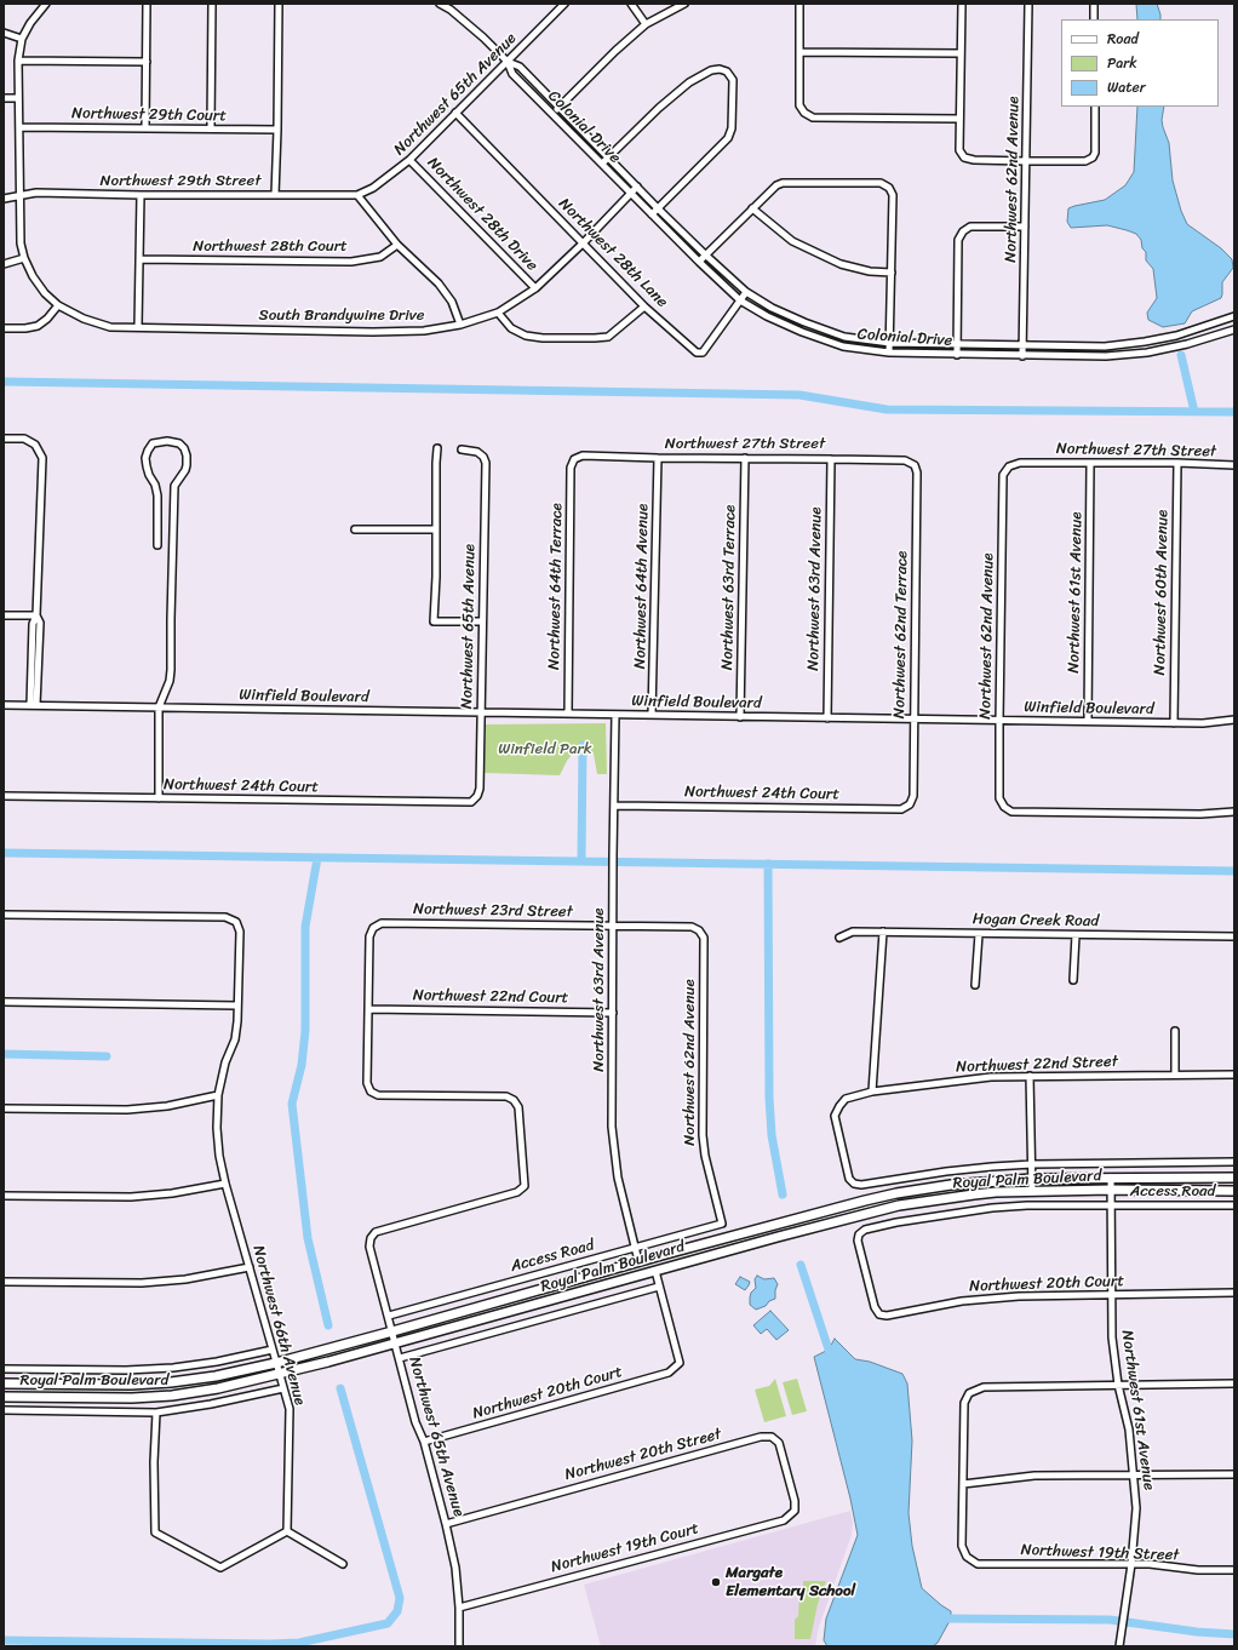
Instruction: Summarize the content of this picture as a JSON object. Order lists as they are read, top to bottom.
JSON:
{
  "streets": {
    "main road": ["Royal Palm Boulevard"],
    "street": [
      "Northwest 65th Avenue",
      "Northwest 29th Court",
      "Colonial Drive",
      "Northwest 62nd Avenue",
      "Northwest 29th Street",
      "Northwest 28th Drive",
      "Northwest 28th Court",
      "Northwest 28th Lane",
      "South Brandywine Drive",
      "Northwest 27th Street",
      "Northwest 64th Terrace",
      "Northwest 64th Avenue",
      "Northwest 63rd Terrace",
      "Northwest 63rd Avenue",
      "Northwest 61st Avenue",
      "Northwest 60th Avenue",
      "Northwest 62nd Terrace",
      "Winfield Boulevard",
      "Northwest 24th Court",
      "Northwest 23rd Street",
      "Hogan Creek Road",
      "Northwest 22nd Court",
      "Northwest 22nd Street",
      "Access Road",
      "Northwest 20th Court",
      "Northwest 66th Avenue",
      "Northwest 20th Street",
      "Northwest 19th Court",
      "Northwest 19th Street"
    ]
  },
  "crossings": [
    ["Northwest 65th Avenue", "Colonial Drive"],
    ["Northwest 65th Avenue", "Northwest 29th Street"],
    ["Northwest 65th Avenue", "Northwest 28th Drive"],
    ["Northwest 65th Avenue", "Northwest 28th Lane"],
    ["Northwest 65th Avenue", "Winfield Boulevard"],
    ["Northwest 65th Avenue", "Northwest 24th Court"],
    ["Northwest 65th Avenue", "Northwest 23rd Street"],
    ["Northwest 65th Avenue", "Northwest 22nd Court"],
    ["Northwest 65th Avenue", "Royal Palm Boulevard"],
    ["Northwest 65th Avenue", "Access Road"],
    ["Northwest 65th Avenue", "Northwest 20th Court"],
    ["Northwest 65th Avenue", "Northwest 20th Street"],
    ["Northwest 65th Avenue", "Northwest 19th Court"],
    ["Northwest 29th Court", "South Brandywine Drive"],
    ["Colonial Drive", "Northwest 62nd Avenue"],
    ["Colonial Drive", "Northwest 28th Lane"],
    ["Colonial Drive", "South Brandywine Drive"],
    ["Northwest 62nd Avenue", "Northwest 27th Street"],
    ["Northwest 62nd Avenue", "Winfield Boulevard"],
    ["Northwest 62nd Avenue", "Northwest 23rd Street"],
    ["Northwest 62nd Avenue", "Access Road"],
    ["Northwest 29th Street", "South Brandywine Drive"],
    ["Northwest 28th Drive", "South Brandywine Drive"],
    ["Northwest 28th Lane", "South Brandywine Drive"],
    ["Northwest 27th Street", "Northwest 64th Terrace"],
    ["Northwest 27th Street", "Northwest 64th Avenue"],
    ["Northwest 27th Street", "Northwest 63rd Terrace"],
    ["Northwest 27th Street", "Northwest 63rd Avenue"],
    ["Northwest 27th Street", "Northwest 61st Avenue"],
    ["Northwest 27th Street", "Northwest 60th Avenue"],
    ["Northwest 27th Street", "Northwest 62nd Terrace"],
    ["Northwest 64th Terrace", "Winfield Boulevard"],
    ["Northwest 64th Avenue", "Winfield Boulevard"],
    ["Northwest 63rd Terrace", "Winfield Boulevard"],
    ["Northwest 63rd Avenue", "Winfield Boulevard"],
    ["Northwest 63rd Avenue", "Northwest 24th Court"],
    ["Northwest 63rd Avenue", "Northwest 23rd Street"],
    ["Northwest 63rd Avenue", "Northwest 22nd Court"],
    ["Northwest 63rd Avenue", "Royal Palm Boulevard"],
    ["Northwest 63rd Avenue", "Access Road"],
    ["Northwest 61st Avenue", "Winfield Boulevard"],
    ["Northwest 61st Avenue", "Royal Palm Boulevard"],
    ["Northwest 61st Avenue", "Access Road"],
    ["Northwest 61st Avenue", "Northwest 20th Court"],
    ["Northwest 61st Avenue", "Northwest 19th Street"],
    ["Northwest 60th Avenue", "Winfield Boulevard"],
    ["Northwest 62nd Terrace", "Winfield Boulevard"],
    ["Northwest 62nd Terrace", "Northwest 24th Court"],
    ["Northwest 23rd Street", "Northwest 22nd Court"],
    ["Northwest 22nd Street", "Access Road"],
    ["Royal Palm Boulevard", "Northwest 66th Avenue"],
    ["Access Road", "Northwest 20th Court"],
    ["Northwest 20th Street", "Northwest 19th Court"]
  ],
  "parks": ["Winfield Park"],
  "places": ["Margate Elementary School"],
  "legend": ["Road", "Park", "Water"]
}
